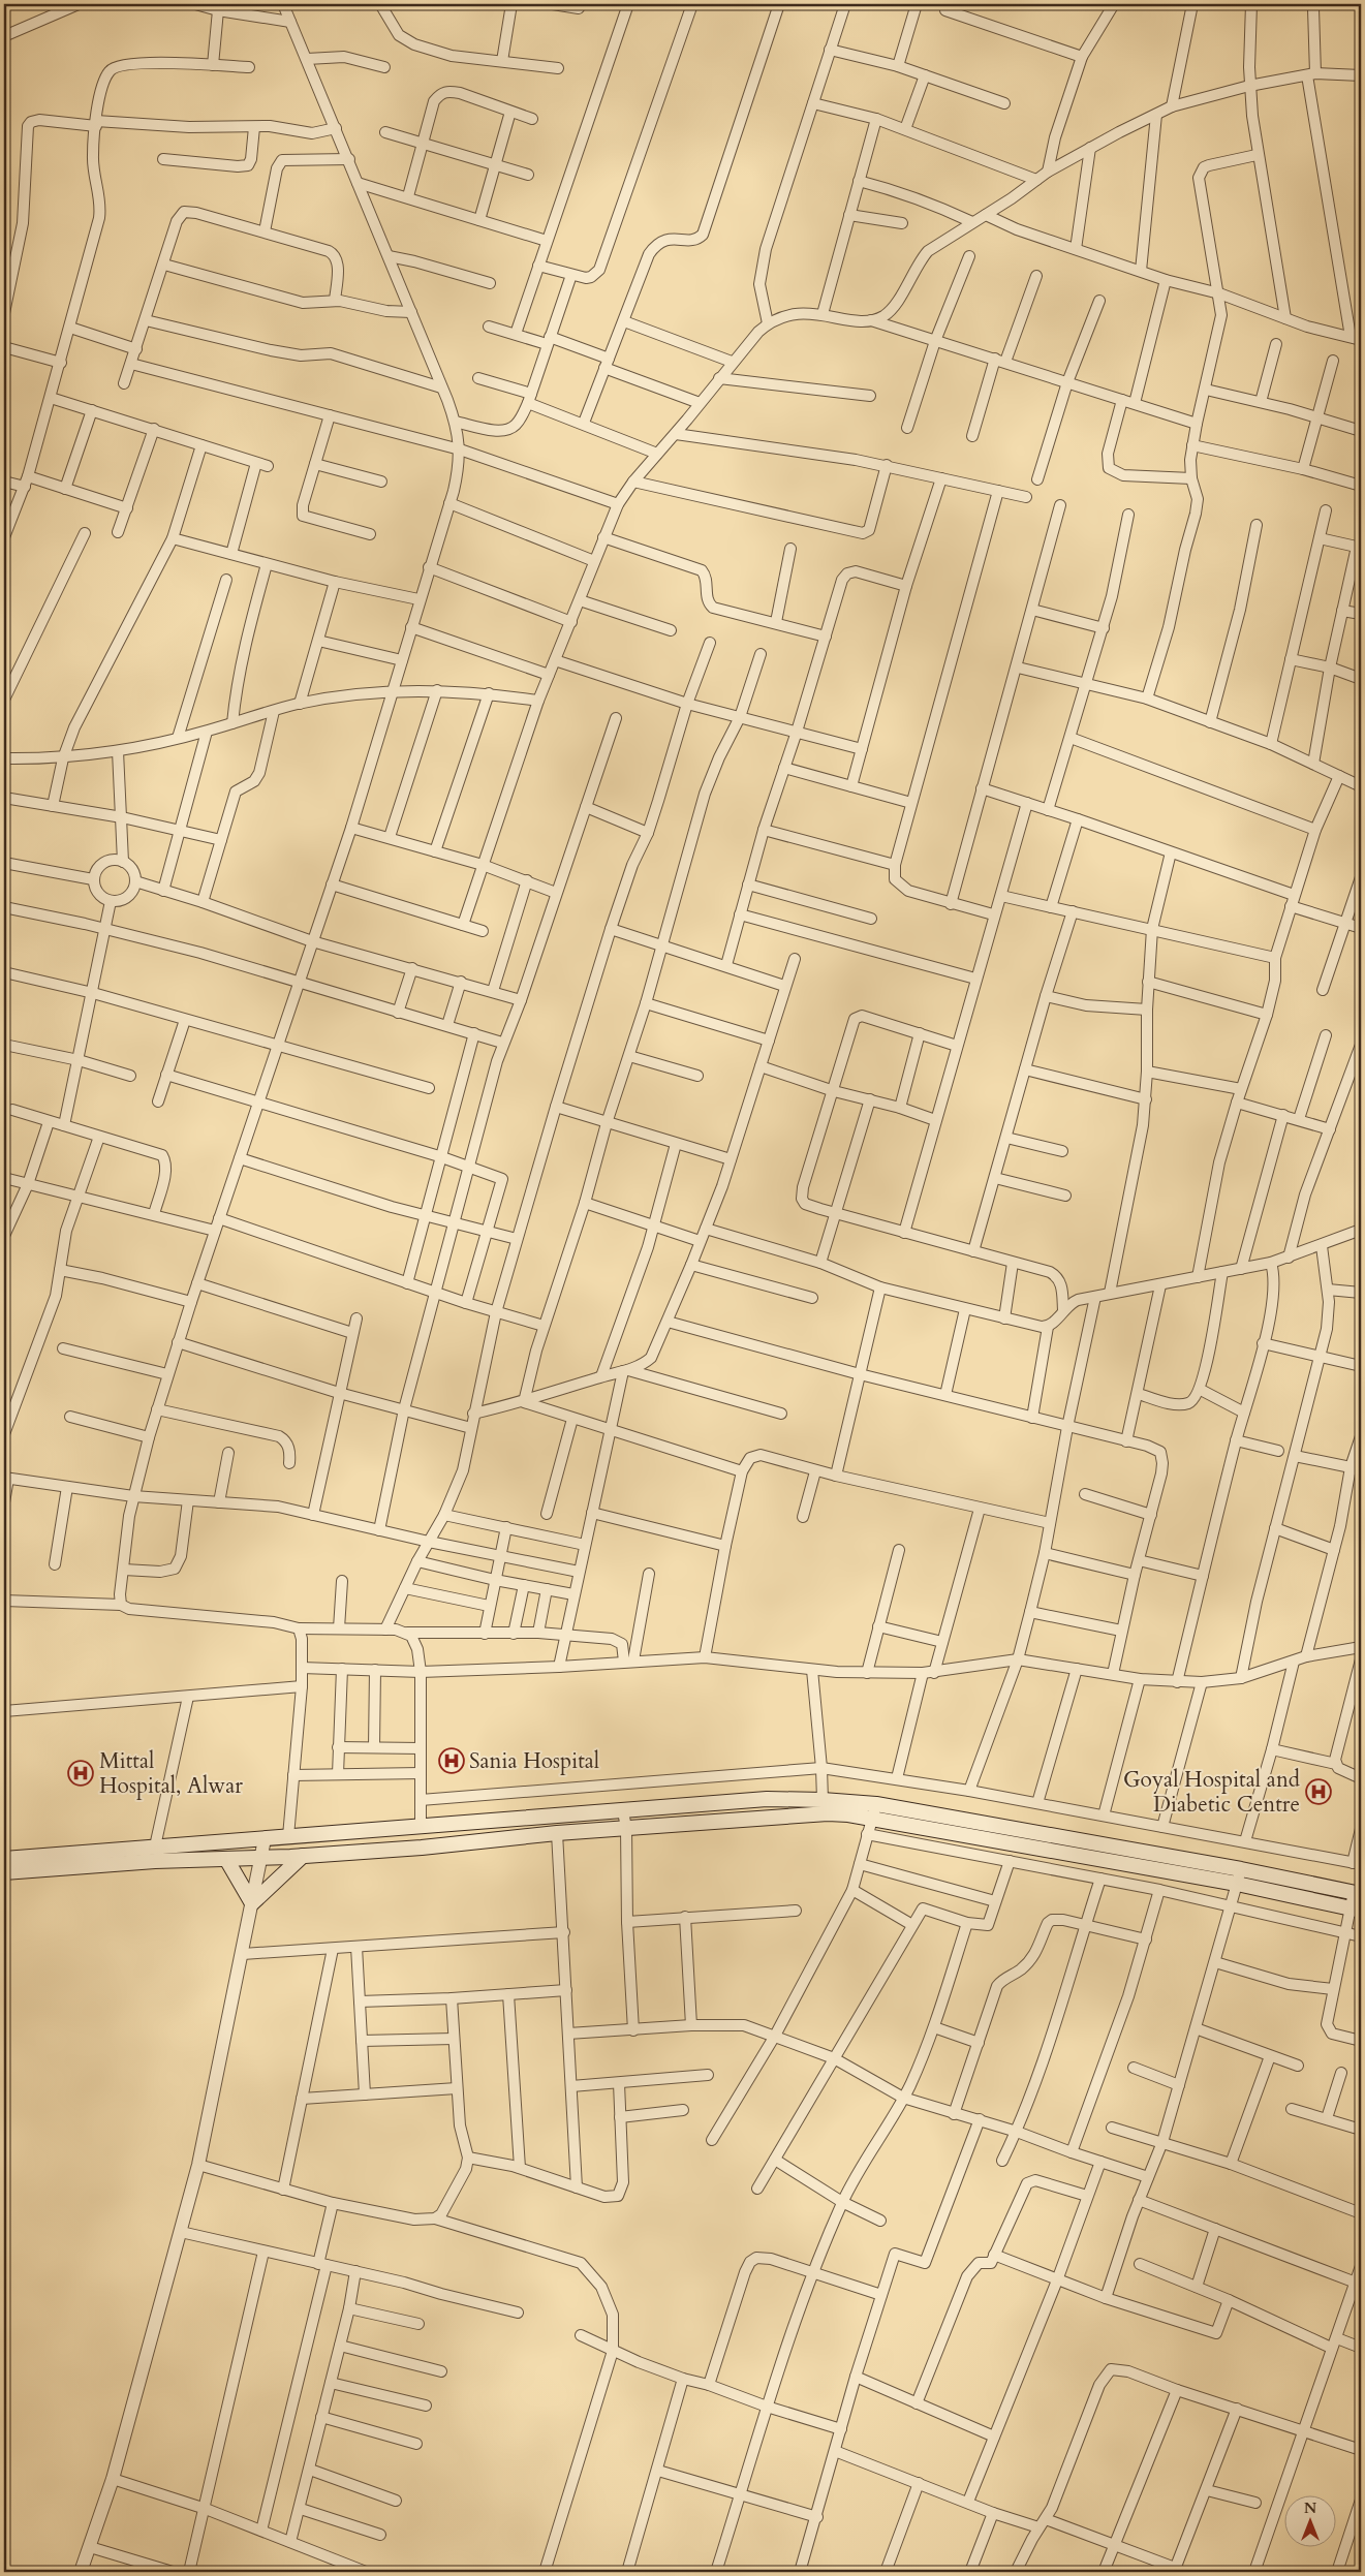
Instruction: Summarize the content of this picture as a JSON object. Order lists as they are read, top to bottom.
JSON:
{
  "places": {
    "hospital": ["Sania Hospital", "Mittal Hospital, Alwar", "Goyal Hospital and Diabetic Centre"]
  },
  "north": "top"
}
